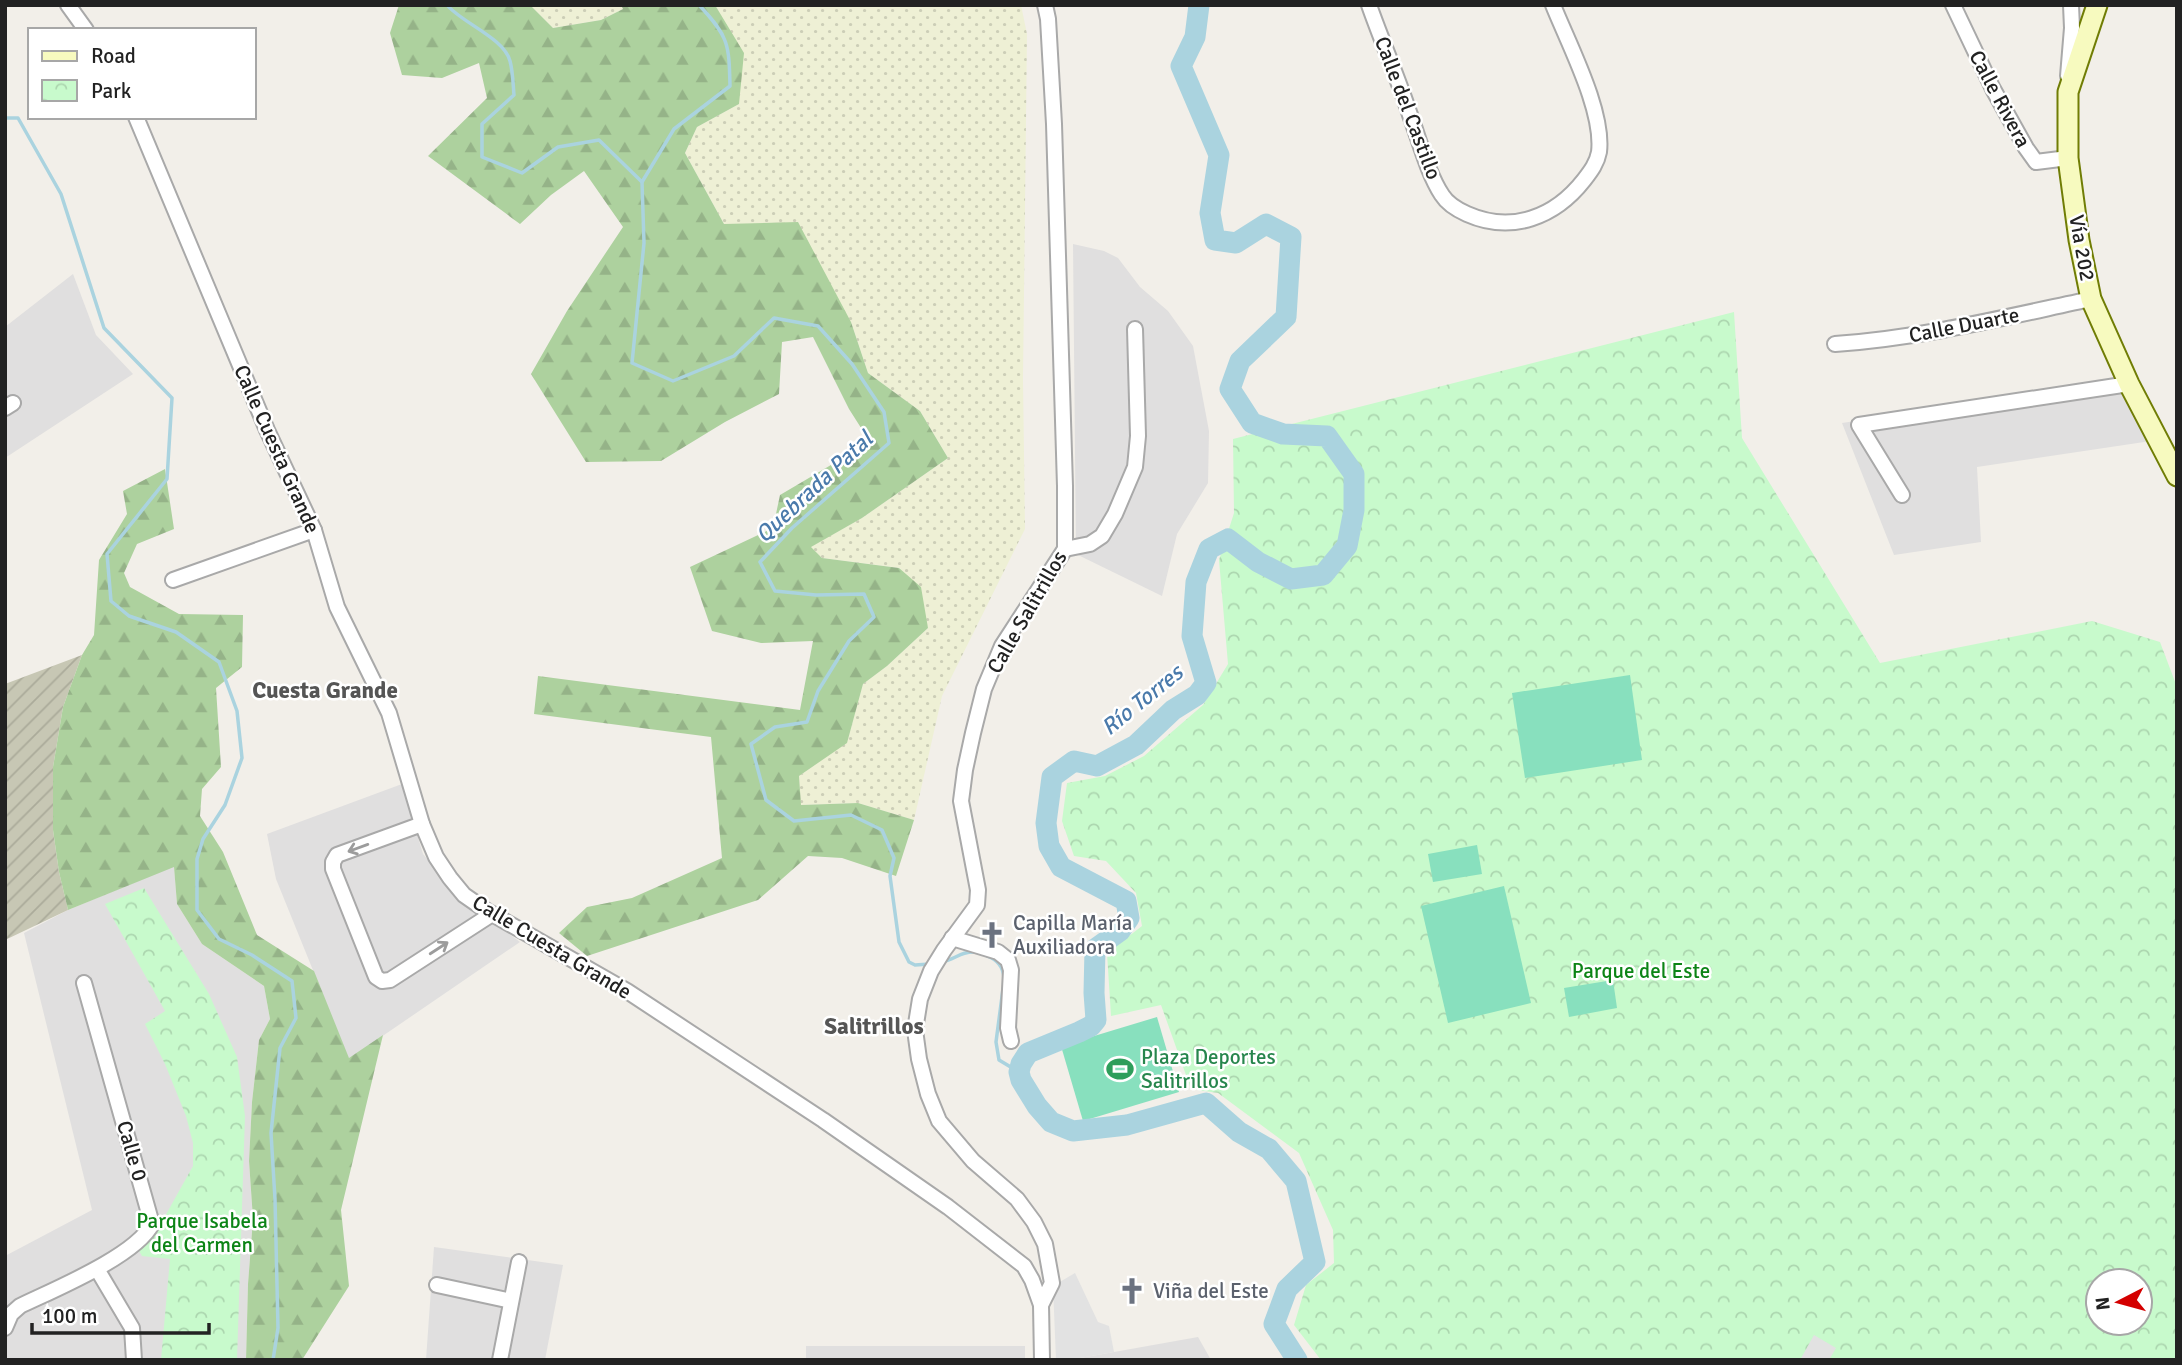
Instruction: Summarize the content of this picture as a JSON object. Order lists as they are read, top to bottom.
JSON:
{
  "streets": {
    "main road": ["Vía 202"],
    "street": [
      "Calle Rivera",
      "Calle del Castillo",
      "Calle Duarte",
      "Calle Cuesta Grande",
      "Calle Salitrillos",
      "Calle 0"
    ]
  },
  "crossings": [
    ["Calle Rivera", "Vía 202"],
    ["Vía 202", "Calle Duarte"],
    ["Calle Cuesta Grande", "Calle Salitrillos"]
  ],
  "districts": ["Cuesta Grande", "Salitrillos"],
  "water": ["Quebrada Patal", "Río Torres"],
  "parks": ["Parque del Este", "Parque Isabela del Carmen"],
  "places": {
    "church": ["Capilla María Auxiliadora", "Viña del Este"],
    "sports": ["Plaza Deportes Salitrillos"]
  },
  "legend": ["Road", "Park"],
  "scale_bar": "100 m",
  "north": "left"
}
